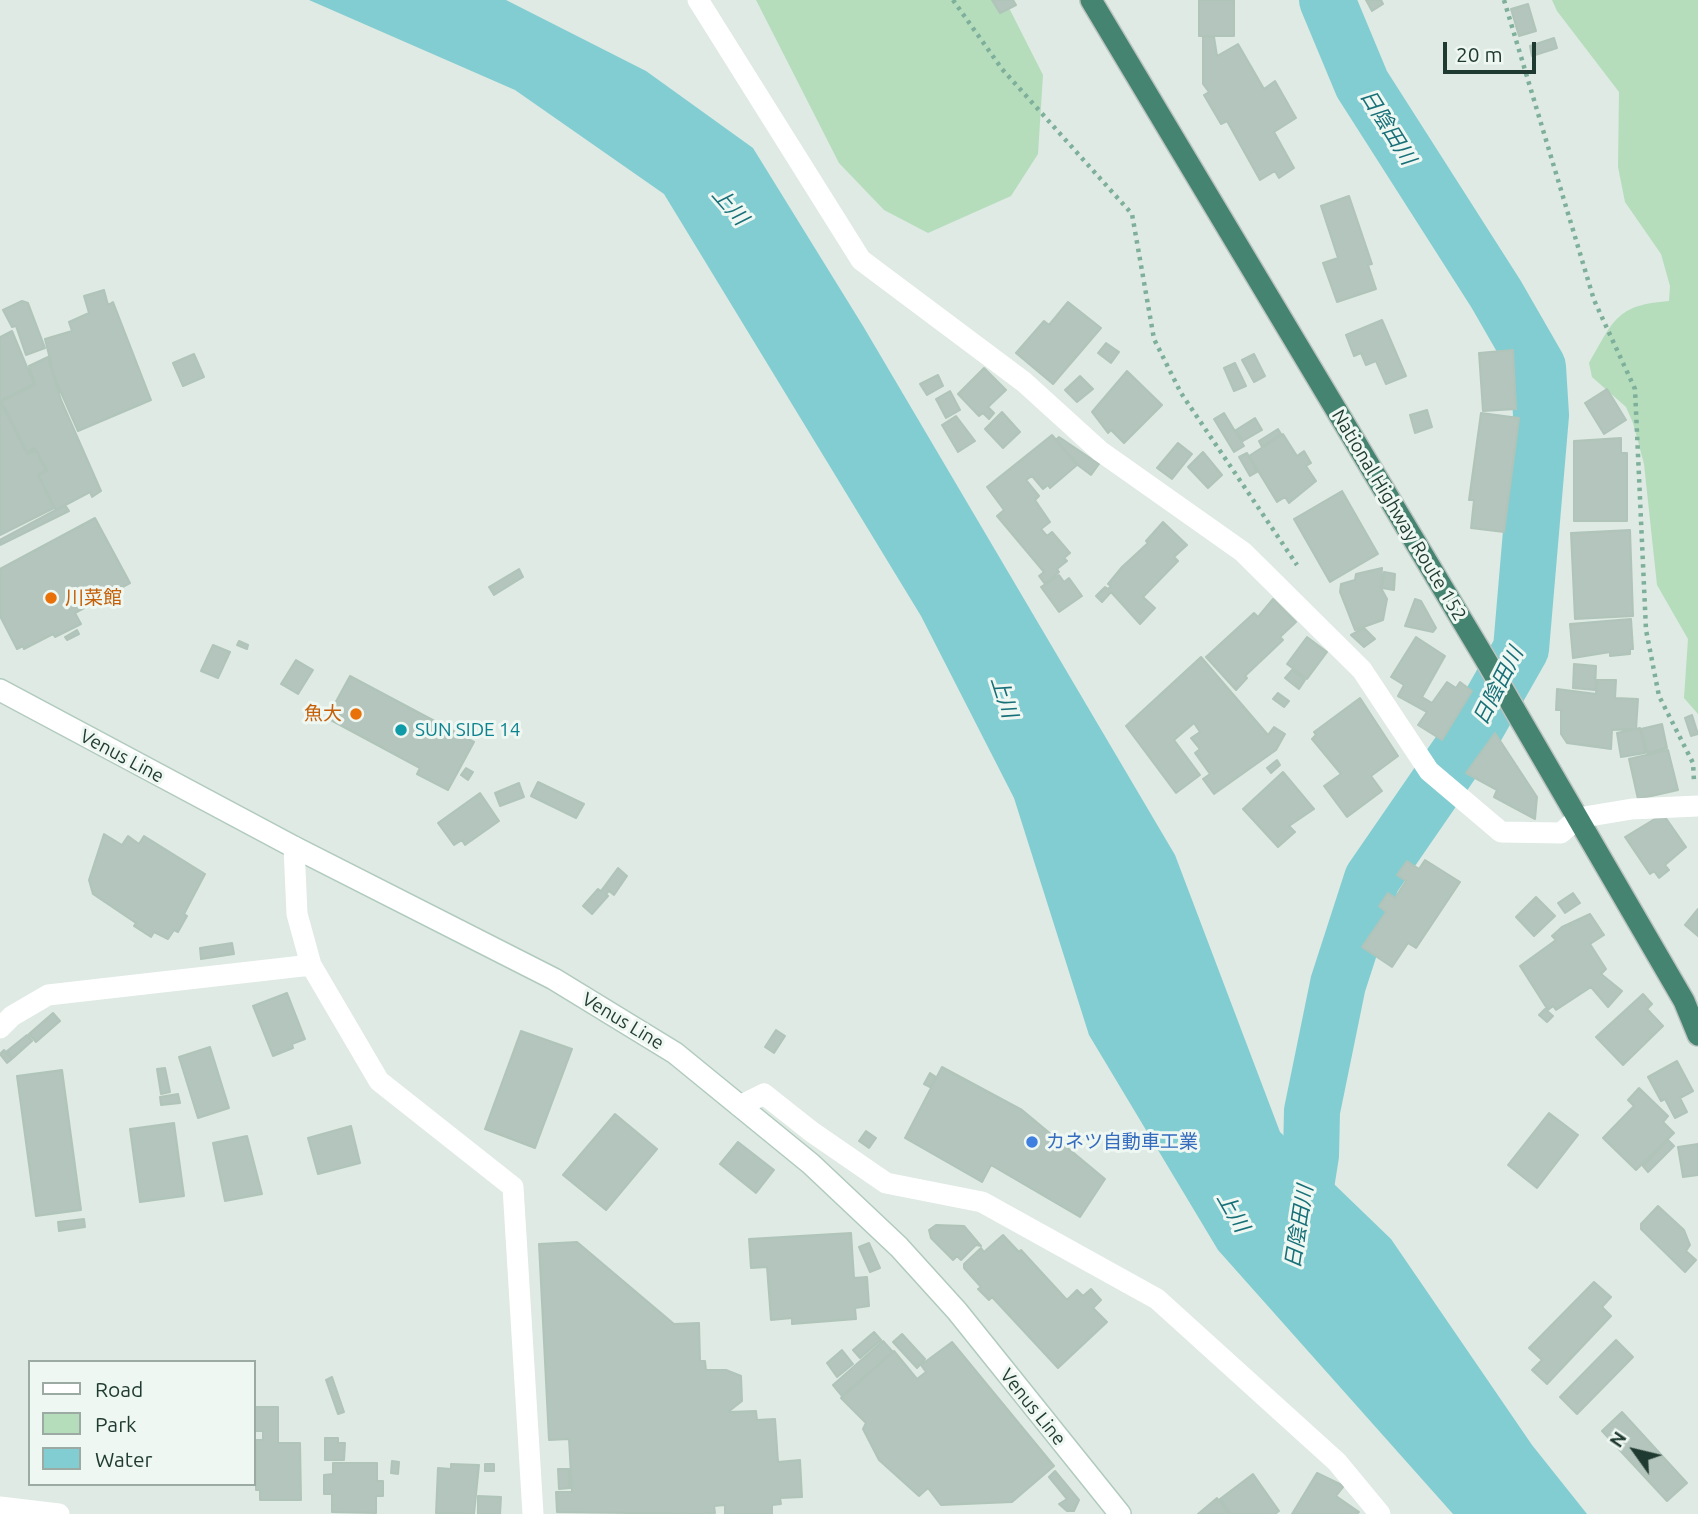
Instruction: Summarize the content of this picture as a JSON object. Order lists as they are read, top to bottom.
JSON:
{
  "streets": {
    "highway": ["National Highway Route 152"],
    "street": ["Venus Line"]
  },
  "water": ["日陰田川", "上川"],
  "places": [
    "川菜館",
    "魚大",
    "SUN SIDE 14",
    "カネツ自動車工業"
  ],
  "legend": ["Road", "Park", "Water"],
  "scale_bar": "20 m",
  "north": "top left"
}
